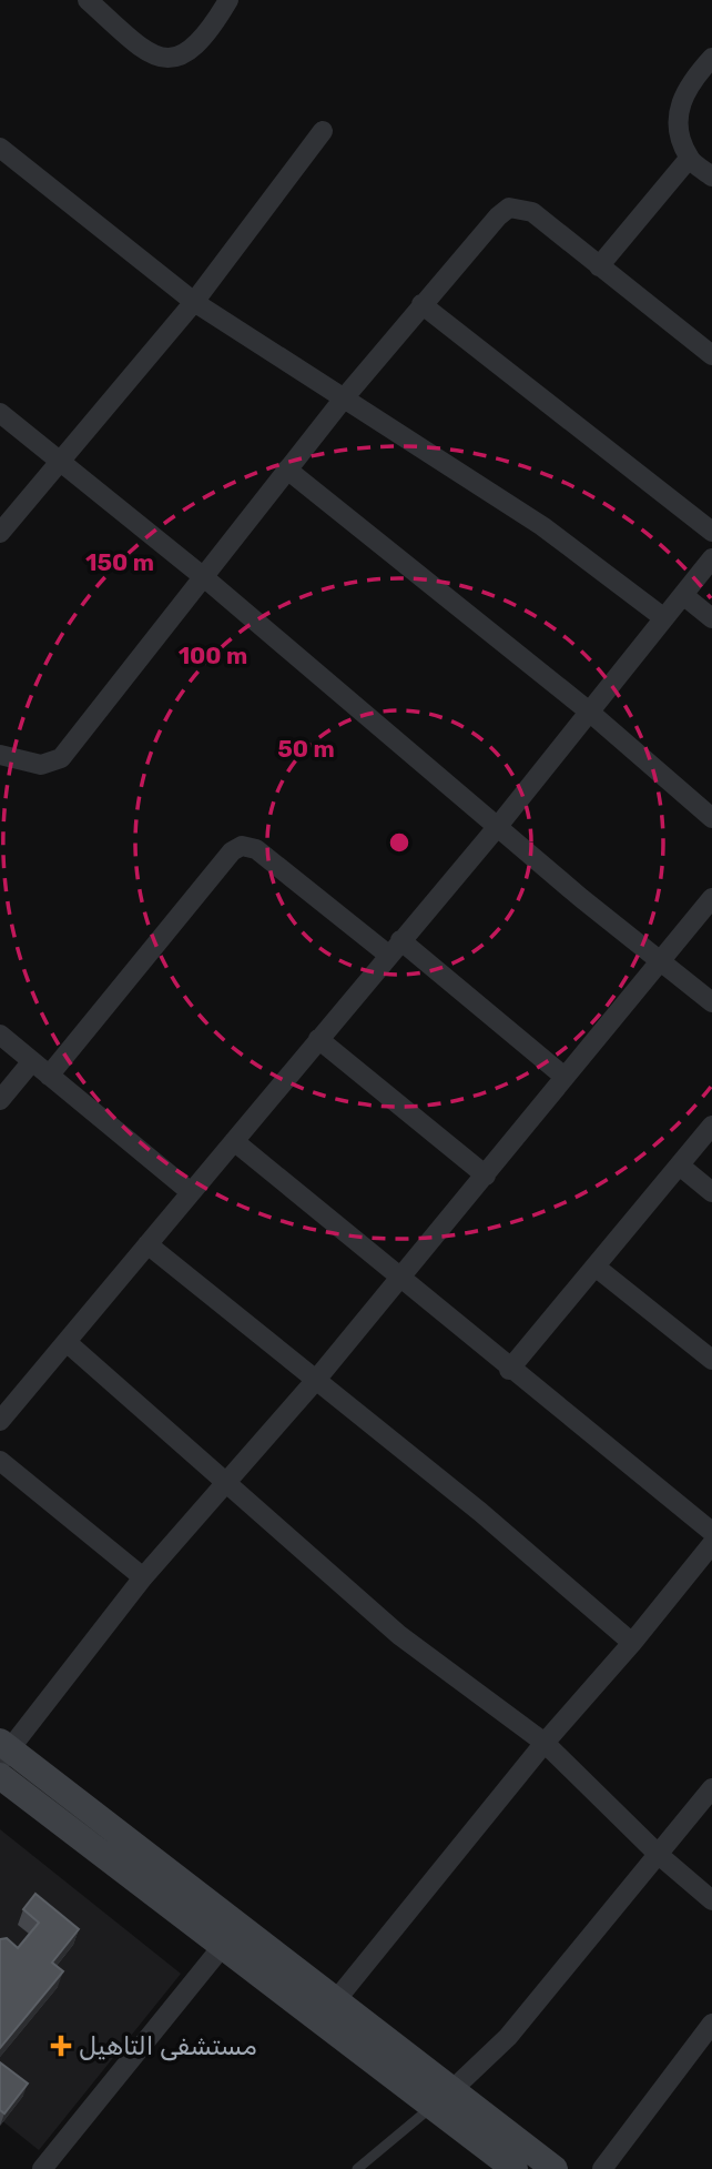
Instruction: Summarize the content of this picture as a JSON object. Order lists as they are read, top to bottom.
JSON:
{
  "places": {
    "health": ["مستشفى التاهيل"]
  },
  "rings": ["150 m", "100 m", "50 m"]
}
